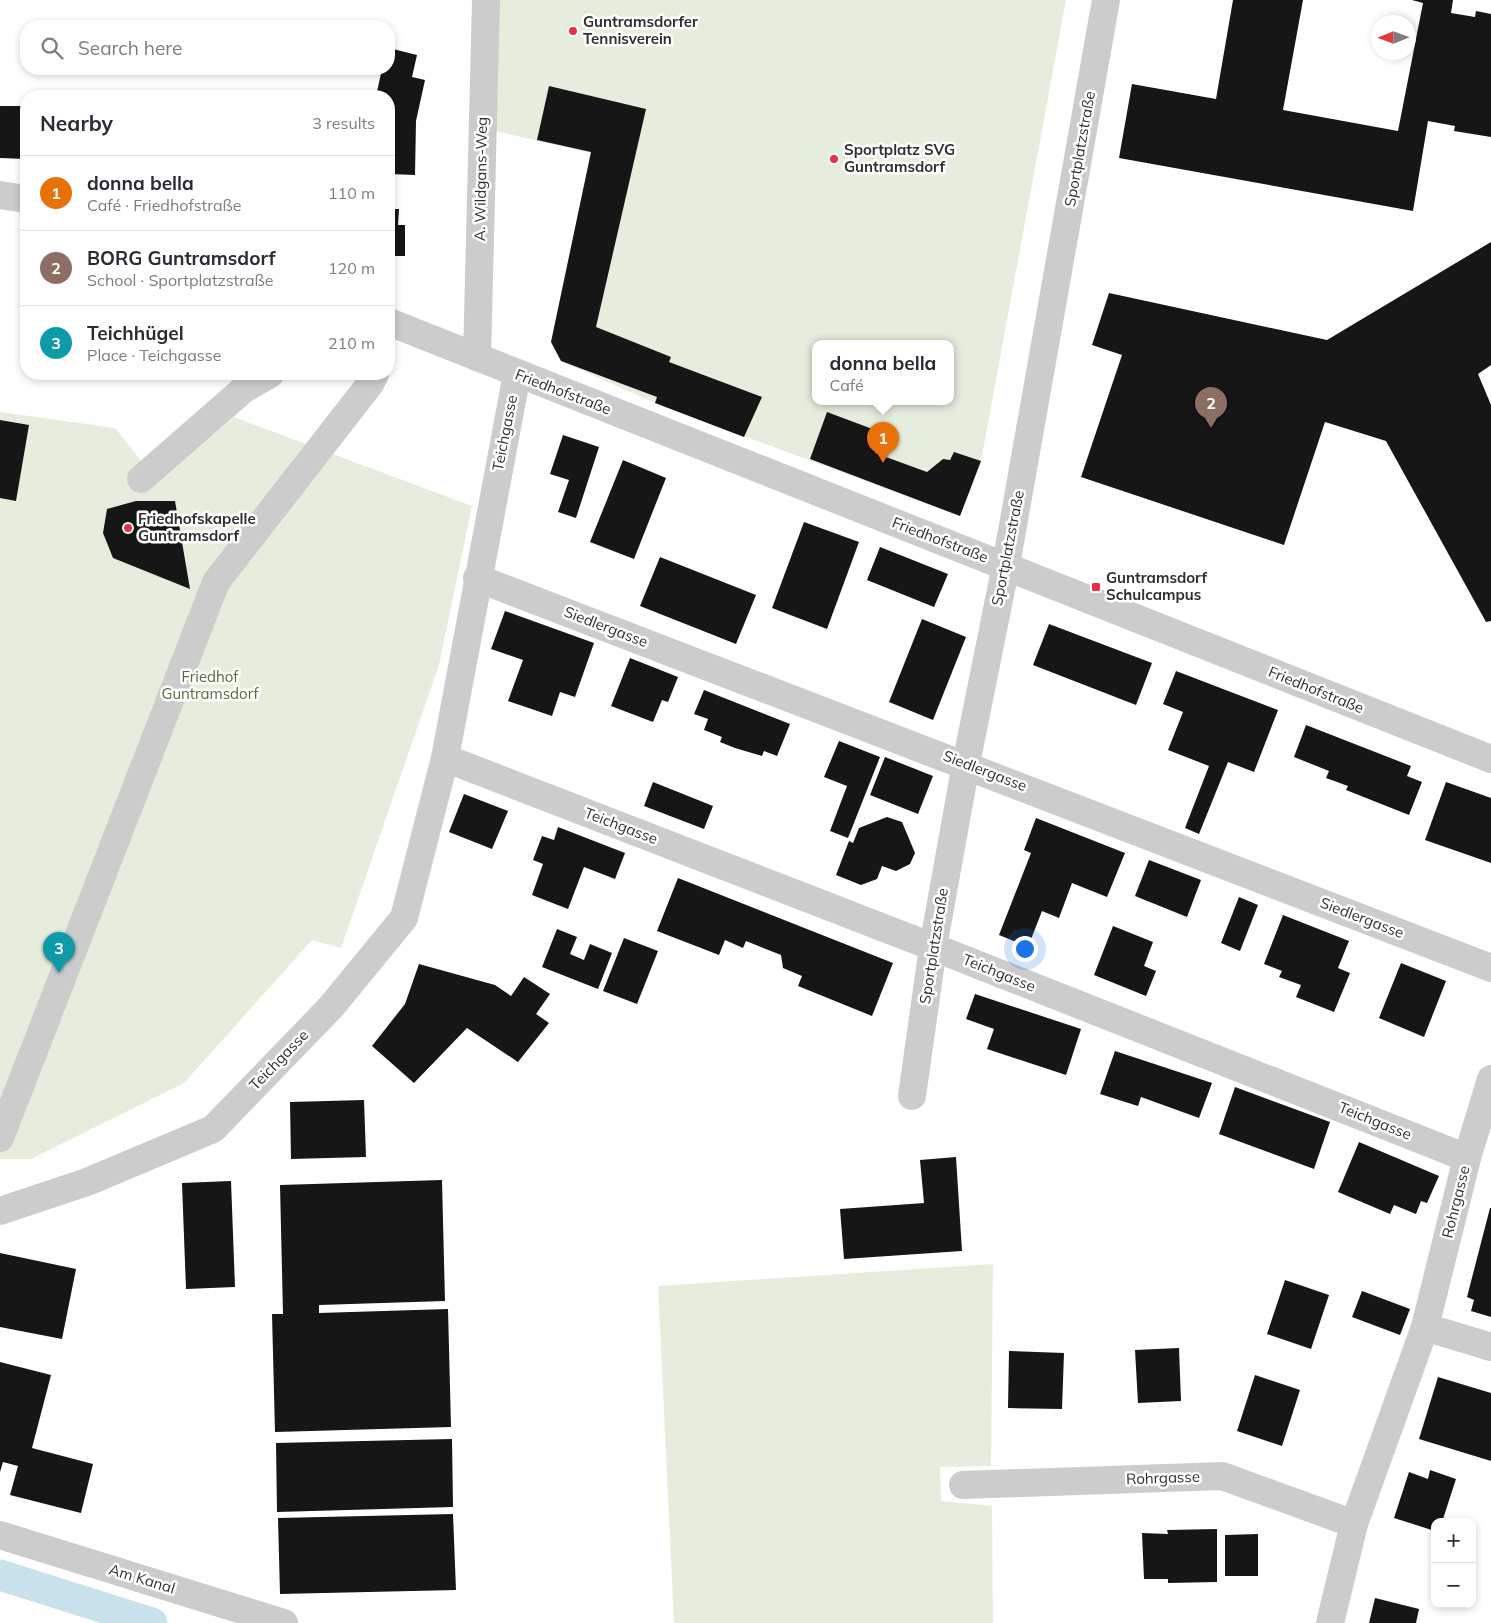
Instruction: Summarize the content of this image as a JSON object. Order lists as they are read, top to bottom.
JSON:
{
  "streets": {
    "street": [
      "Sportplatzstraße",
      "A. Wildgans-Weg",
      "Friedhofstraße",
      "Teichgasse",
      "Siedlergasse",
      "Rohrgasse",
      "Am Kanal"
    ]
  },
  "crossings": [
    ["Sportplatzstraße", "Friedhofstraße"],
    ["Sportplatzstraße", "Teichgasse"],
    ["Sportplatzstraße", "Siedlergasse"],
    ["A. Wildgans-Weg", "Friedhofstraße"],
    ["Friedhofstraße", "Teichgasse"],
    ["Teichgasse", "Siedlergasse"],
    ["Teichgasse", "Rohrgasse"]
  ],
  "parks": ["Friedhof Guntramsdorf"],
  "places": {
    "other": ["Guntramsdorfer Tennisverein", "Sportplatz SVG Guntramsdorf", "Friedhofskapelle Guntramsdorf"],
    "transit": ["Guntramsdorf Schulcampus"]
  },
  "north": "left",
  "page": {
    "search": "Search here",
    "heading": ["Nearby", "3 results"],
    "list": [
      {
        "mark": "1",
        "name": "donna bella",
        "note": "Café · Friedhofstraße",
        "value": "110 m"
      },
      {
        "mark": "2",
        "name": "BORG Guntramsdorf",
        "note": "School · Sportplatzstraße",
        "value": "120 m"
      },
      {
        "mark": "3",
        "name": "Teichhügel",
        "note": "Place · Teichgasse",
        "value": "210 m"
      }
    ],
    "popup": ["donna bella", "Café"],
    "pins": ["2", "1", "3"],
    "map_buttons": ["+", "−"]
  }
}
